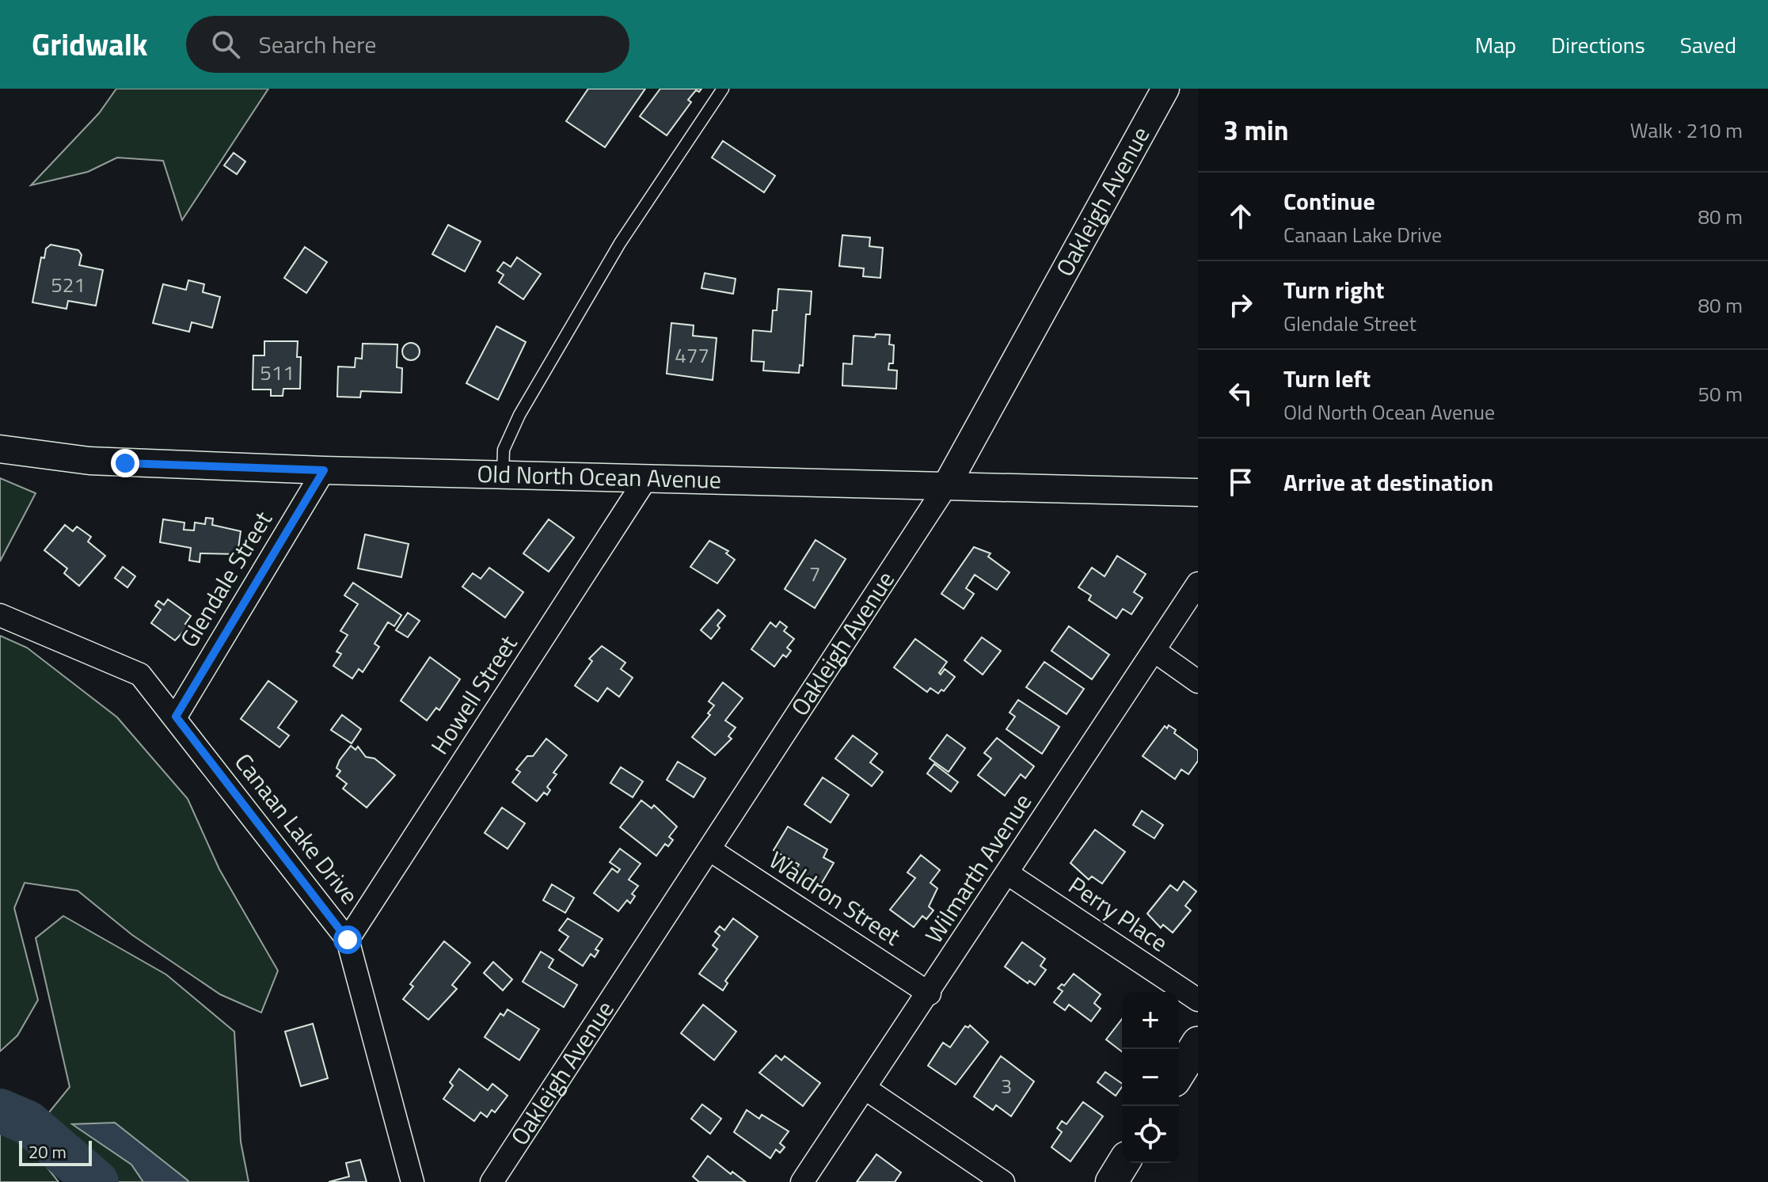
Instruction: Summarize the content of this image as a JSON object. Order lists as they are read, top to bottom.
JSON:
{
  "streets": {
    "street": [
      "Oakleigh Avenue",
      "Old North Ocean Avenue",
      "Glendale Street",
      "Howell Street",
      "Canaan Lake Drive",
      "Wilmarth Avenue",
      "Waldron Street",
      "Perry Place"
    ]
  },
  "crossings": [
    ["Oakleigh Avenue", "Old North Ocean Avenue"],
    ["Oakleigh Avenue", "Waldron Street"],
    ["Old North Ocean Avenue", "Glendale Street"],
    ["Old North Ocean Avenue", "Howell Street"],
    ["Glendale Street", "Canaan Lake Drive"],
    ["Howell Street", "Canaan Lake Drive"],
    ["Wilmarth Avenue", "Waldron Street"],
    ["Wilmarth Avenue", "Perry Place"]
  ],
  "house_numbers": [
    "521",
    "477",
    "511",
    "7",
    "3"
  ],
  "scale_bar": "20 m",
  "page": {
    "header": "Gridwalk",
    "search": "Search here",
    "nav": ["Map", "Directions", "Saved"],
    "heading": ["3 min", "Walk · 210 m"],
    "list": [
      ["Continue", "Canaan Lake Drive", "80 m"],
      ["Turn right", "Glendale Street", "80 m"],
      ["Turn left", "Old North Ocean Avenue", "50 m"],
      "Arrive at destination"
    ],
    "map_buttons": ["+", "−"],
    "scale": "20 m"
  }
}
